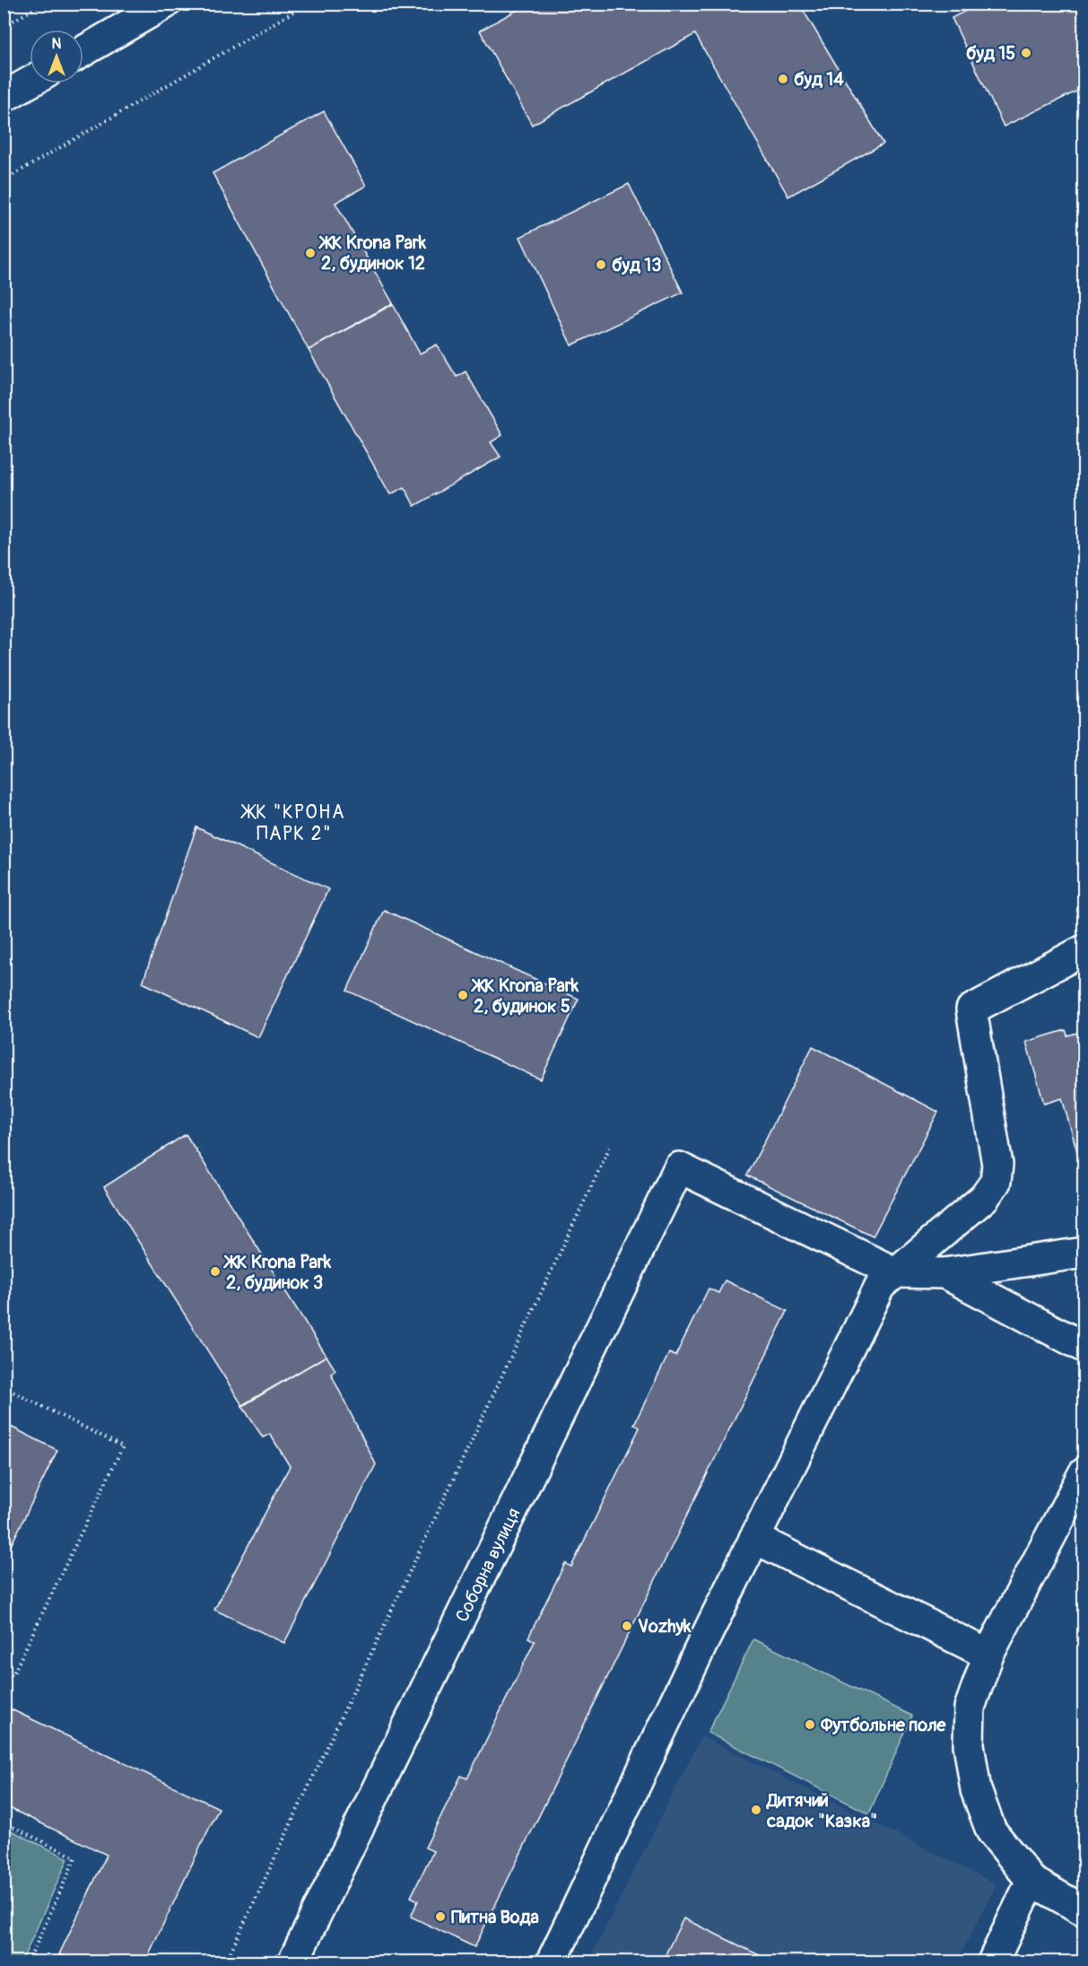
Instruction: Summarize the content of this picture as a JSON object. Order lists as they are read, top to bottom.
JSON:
{
  "streets": {
    "street": ["Соборна вулиця"]
  },
  "districts": ["ЖК \"КРОНА ПАРК 2\""],
  "places": [
    "буд 15",
    "буд 14",
    "ЖК Krona Park 2, будинок 12",
    "буд 13",
    "ЖК Krona Park 2, будинок 5",
    "ЖК Krona Park 2, будинок 3",
    "Vozhyk",
    "Футбольне поле",
    "Дитячий садок \"Казка\"",
    "Питна Вода"
  ],
  "north": "top"
}
